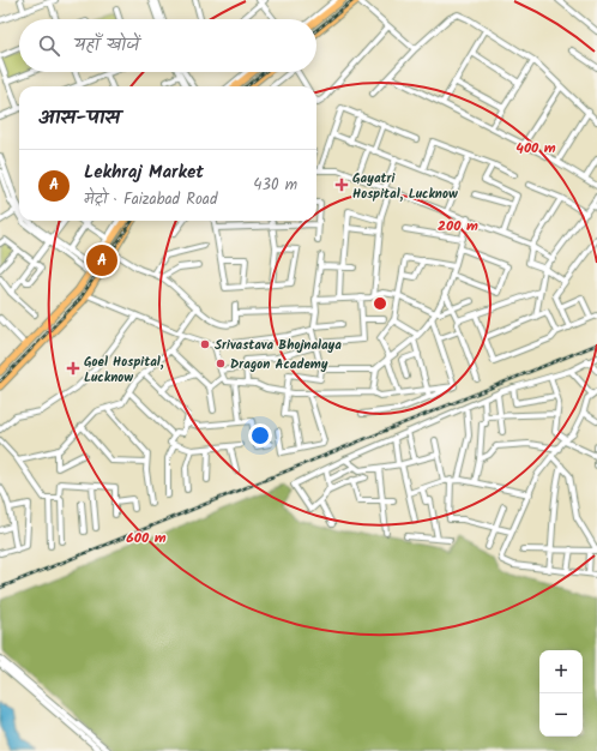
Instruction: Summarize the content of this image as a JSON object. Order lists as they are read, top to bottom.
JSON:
{
  "places": {
    "health": ["Gayatri Hospital, Lucknow", "Goel Hospital, Lucknow"],
    "other": ["Srivastava Bhojnalaya", "Dragon Academy"]
  },
  "page": {
    "search": "यहाँ खोजें",
    "heading": "आस-पास",
    "list": [
      {
        "mark": "A",
        "name": "Lekhraj Market",
        "note": "मेट्रो · Faizabad Road",
        "value": "430 m"
      }
    ],
    "pins": "A",
    "map_buttons": ["+", "−"]
  },
  "rings": ["400 m", "200 m", "600 m"]
}
